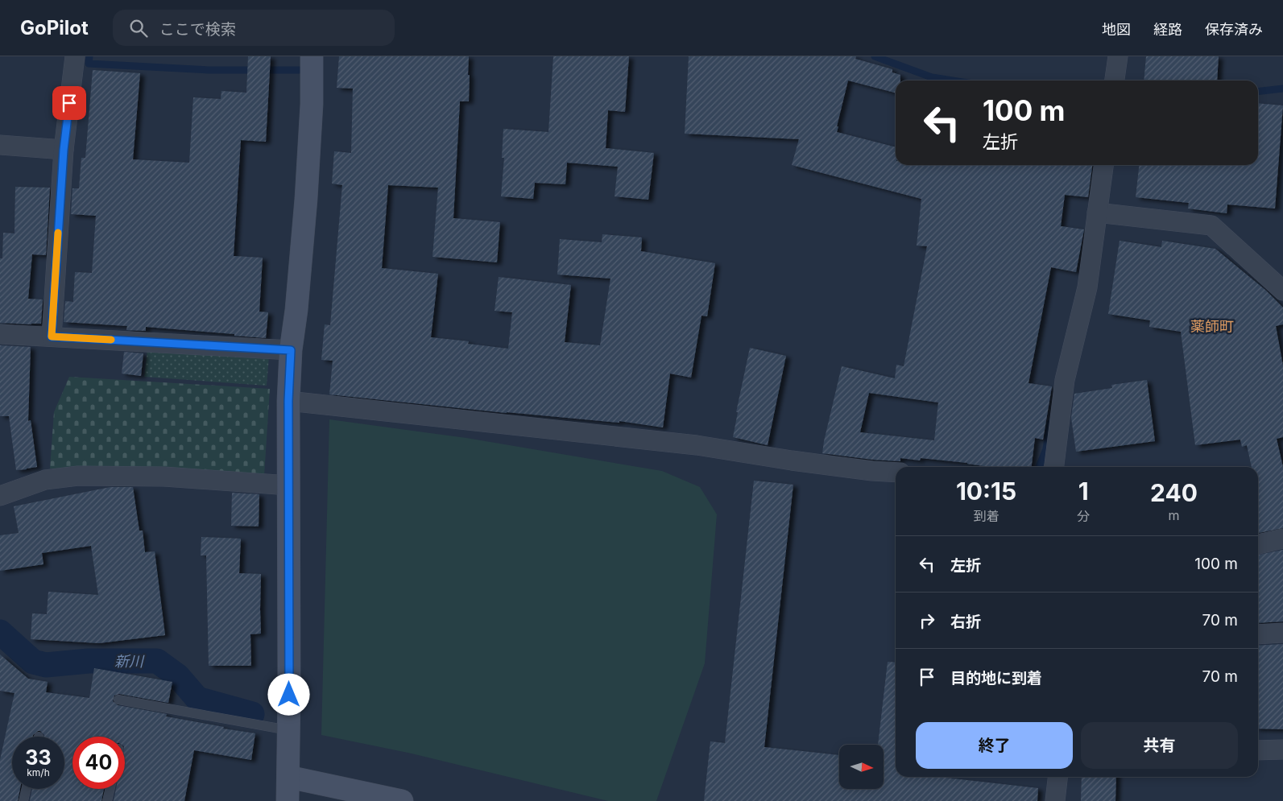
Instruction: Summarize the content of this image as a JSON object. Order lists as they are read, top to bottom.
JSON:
{
  "districts": ["薬師町"],
  "water": ["新川"],
  "north": "right",
  "page": {
    "header": "GoPilot",
    "search": "ここで検索",
    "nav": ["地図", "経路", "保存済み"],
    "turn": ["100 m", "左折"],
    "eta": [
      "10:15",
      "到着",
      "1",
      "分",
      "240",
      "m"
    ],
    "list": [
      {
        "name": "左折",
        "value": "100 m"
      },
      {
        "name": "右折",
        "value": "70 m"
      },
      {
        "name": "目的地に到着",
        "value": "70 m"
      }
    ],
    "buttons": ["終了", "共有"],
    "speed": "33 km/h",
    "limit": "40"
  }
}
